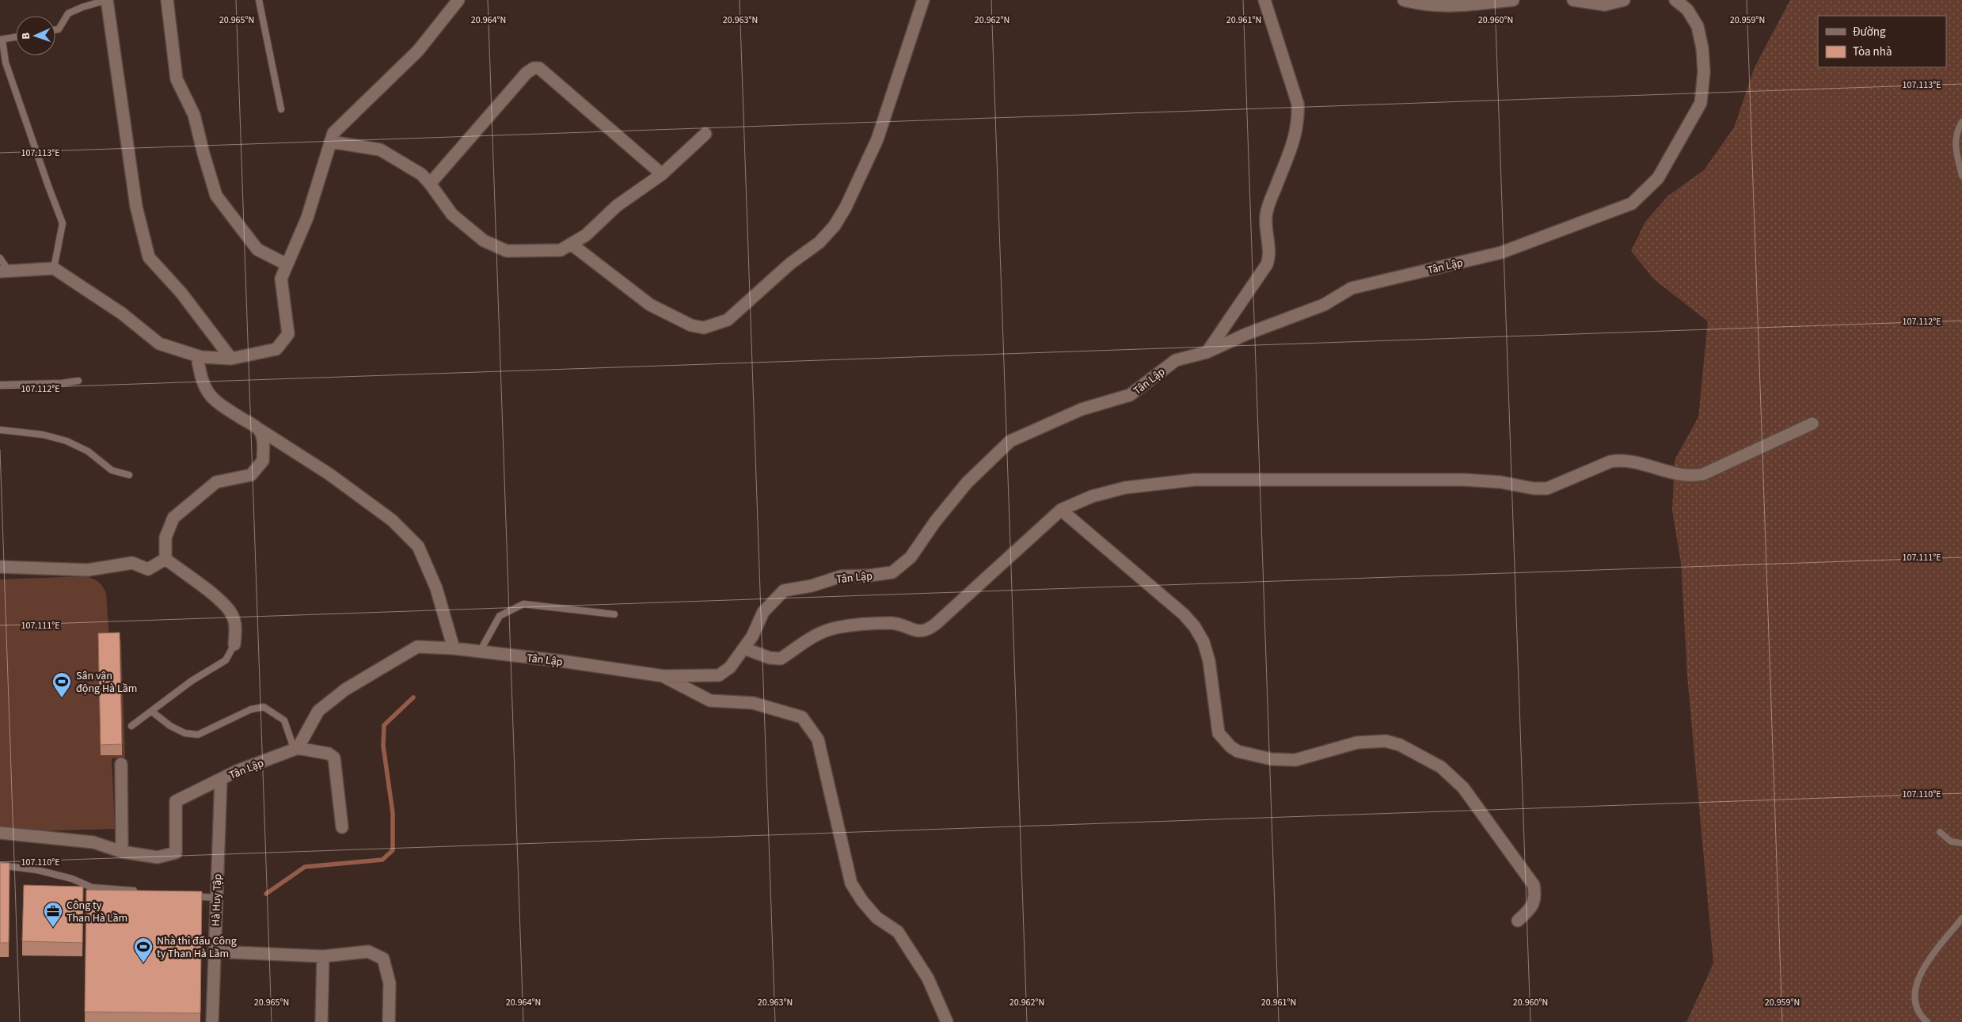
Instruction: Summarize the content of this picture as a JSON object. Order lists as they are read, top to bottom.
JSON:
{
  "streets": {
    "street": ["Tân Lập", "Hà Huy Tập"]
  },
  "crossings": [
    ["Tân Lập", "Hà Huy Tập"]
  ],
  "places": {
    "sports": ["Sân vận động Hà Lầm", "Nhà thi đấu Công ty Than Hà Lầm"],
    "office": ["Công ty Than Hà Lầm"]
  },
  "legend": ["Đường", "Tòa nhà"],
  "north": "left",
  "coordinates": [
    "20.965°N",
    "20.964°N",
    "20.963°N",
    "20.962°N",
    "20.961°N",
    "20.960°N",
    "20.959°N",
    "107.113°E",
    "107.112°E",
    "107.111°E",
    "107.110°E"
  ]
}
